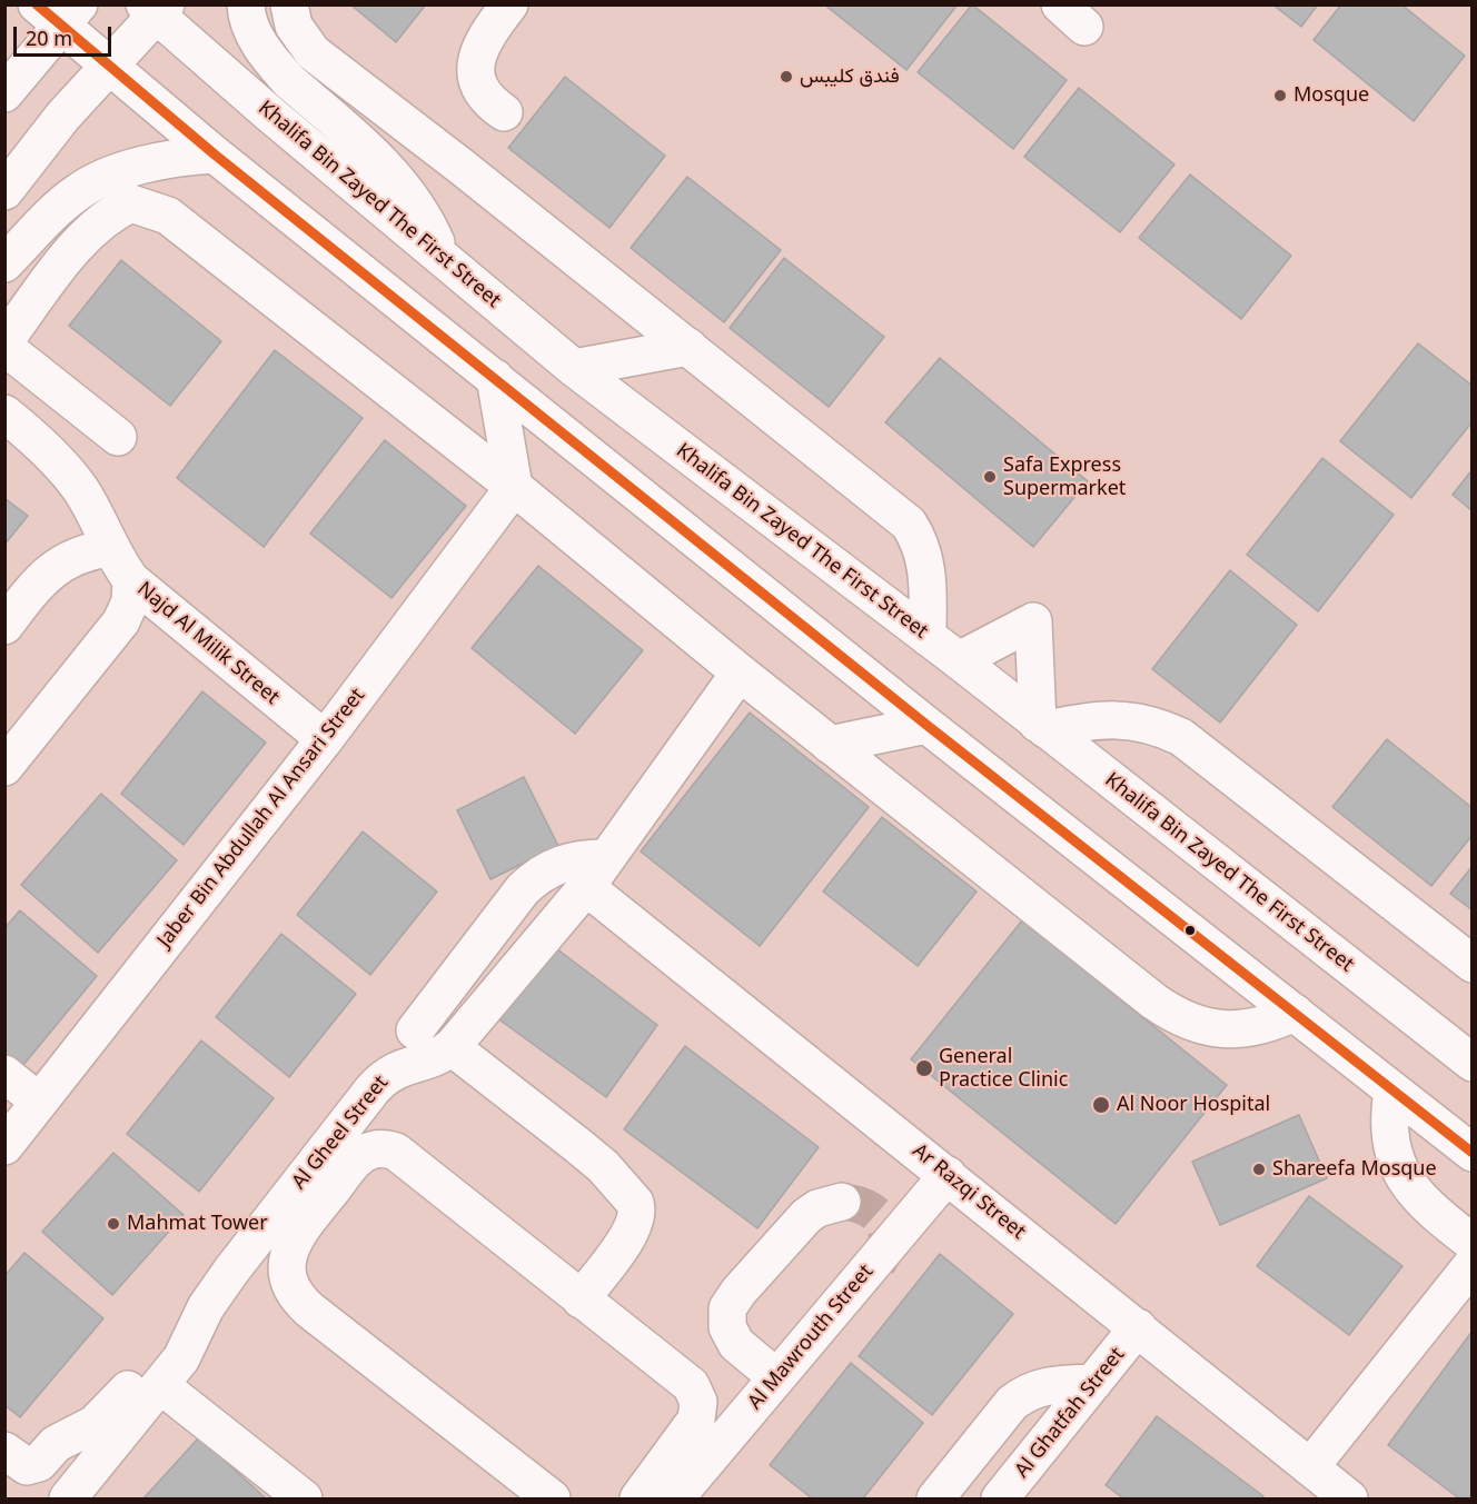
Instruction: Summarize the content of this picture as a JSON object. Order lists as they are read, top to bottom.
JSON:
{
  "streets": {
    "street": [
      "Khalifa Bin Zayed The First Street",
      "Najd Al Milik Street",
      "Jaber Bin Abdullah Al Ansari Street",
      "Al Gheel Street",
      "Ar Razqi Street",
      "Al Mawrouth Street",
      "Al Ghatfah Street"
    ]
  },
  "crossings": [
    ["Najd Al Milik Street", "Jaber Bin Abdullah Al Ansari Street"],
    ["Ar Razqi Street", "Al Mawrouth Street"],
    ["Ar Razqi Street", "Al Ghatfah Street"]
  ],
  "places": [
    "فندق كليبس",
    "Mosque",
    "Safa Express Supermarket",
    "General Practice Clinic",
    "Al Noor Hospital",
    "Shareefa Mosque",
    "Mahmat Tower"
  ],
  "scale_bar": "20 m"
}
